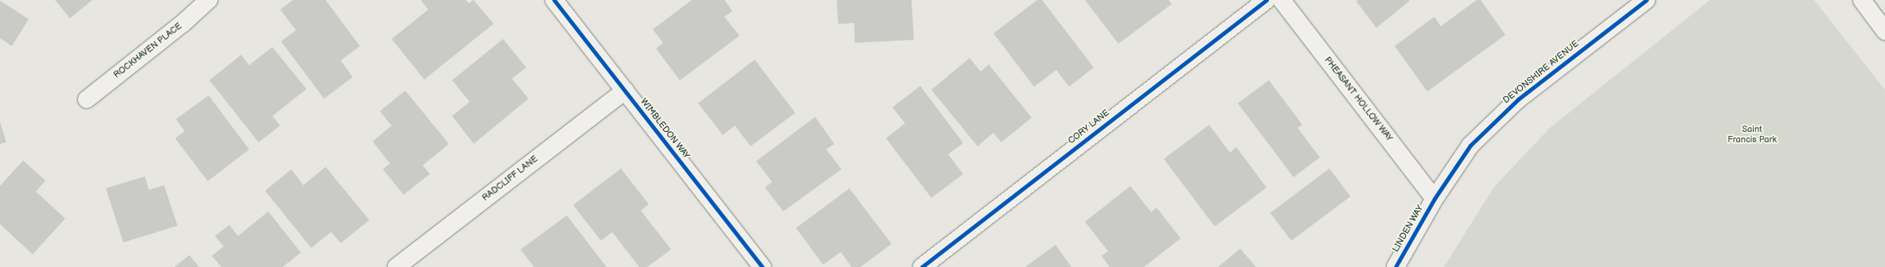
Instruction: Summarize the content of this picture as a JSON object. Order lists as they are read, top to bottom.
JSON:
{
  "streets": {
    "street": [
      "ROCKHAVEN PLACE",
      "DEVONSHIRE AVENUE",
      "PHEASANT HOLLOW WAY",
      "CORY LANE",
      "WIMBLEDON WAY",
      "RADCLIFF LANE",
      "LINDEN WAY"
    ]
  },
  "crossings": [
    ["DEVONSHIRE AVENUE", "PHEASANT HOLLOW WAY"],
    ["DEVONSHIRE AVENUE", "LINDEN WAY"],
    ["PHEASANT HOLLOW WAY", "LINDEN WAY"],
    ["WIMBLEDON WAY", "RADCLIFF LANE"]
  ],
  "parks": ["Saint Francis Park"]
}
